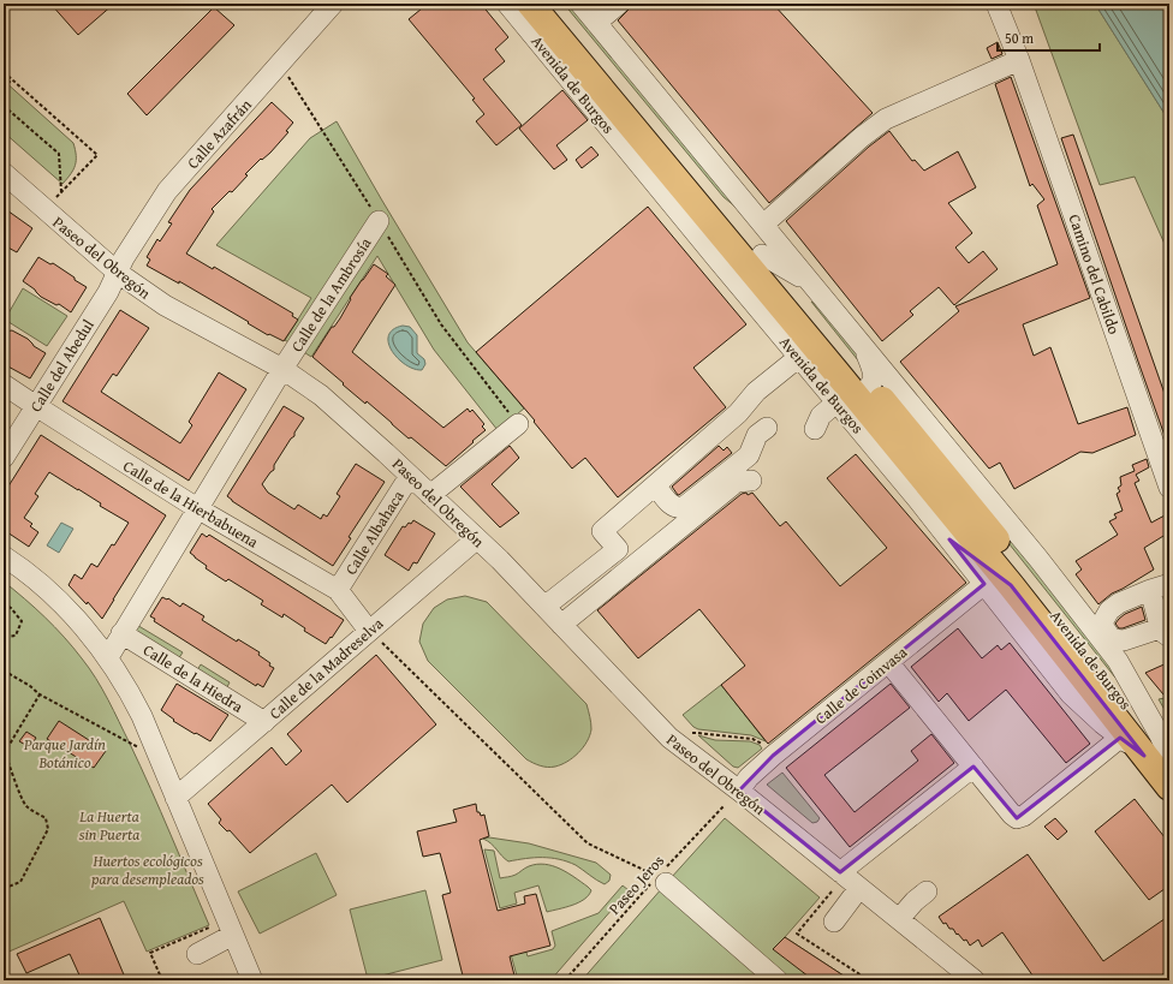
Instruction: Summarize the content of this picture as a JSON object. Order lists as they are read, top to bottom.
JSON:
{
  "streets": {
    "highway": ["Avenida de Burgos"],
    "street": [
      "Calle Azafrán",
      "Paseo del Obregón",
      "Camino del Cabildo",
      "Calle de la Ambrosía",
      "Calle del Abedul",
      "Calle de la Hierbabuena",
      "Calle Albahaca",
      "Calle de la Madreselva",
      "Calle de la Hiedra",
      "Calle de Coinvasa"
    ],
    "path": ["Paseo Jeros"]
  },
  "crossings": [
    ["Avenida de Burgos", "Calle de Coinvasa"],
    ["Calle Azafrán", "Paseo del Obregón"],
    ["Calle Azafrán", "Calle del Abedul"],
    ["Paseo del Obregón", "Calle de la Ambrosía"],
    ["Paseo del Obregón", "Calle del Abedul"],
    ["Paseo del Obregón", "Calle Albahaca"],
    ["Paseo del Obregón", "Calle de la Madreselva"],
    ["Paseo del Obregón", "Calle de Coinvasa"],
    ["Calle de la Ambrosía", "Calle de la Hierbabuena"],
    ["Calle de la Ambrosía", "Calle de la Hiedra"],
    ["Calle del Abedul", "Calle de la Hierbabuena"],
    ["Calle de la Hierbabuena", "Calle Albahaca"],
    ["Calle de la Hierbabuena", "Calle de la Madreselva"],
    ["Calle de la Madreselva", "Calle de la Hiedra"]
  ],
  "parks": ["Parque Jardín Botánico", "La Huerta sin Puerta", "Huertos ecológicos para desempleados"],
  "scale_bar": "50 m"
}
